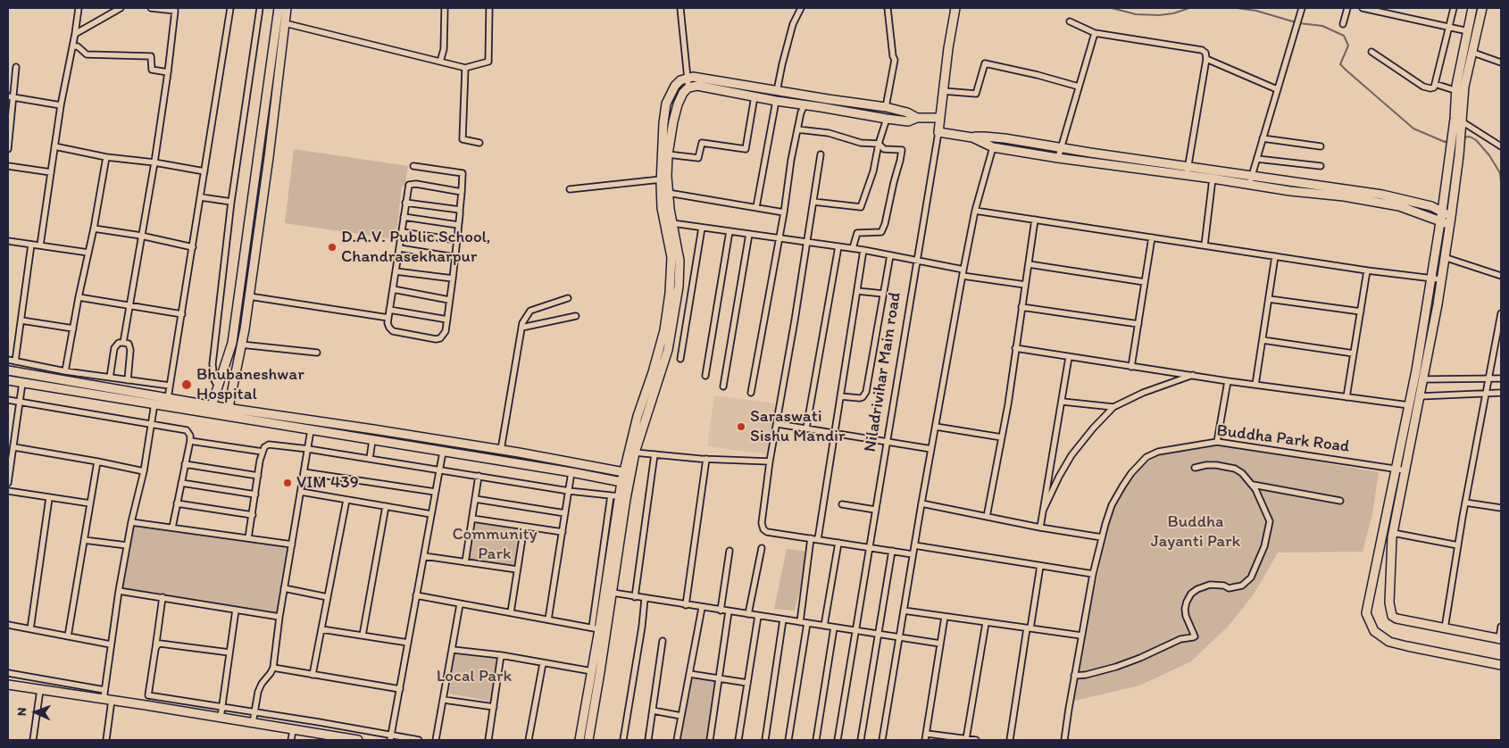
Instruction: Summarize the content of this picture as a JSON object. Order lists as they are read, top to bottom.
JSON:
{
  "streets": {
    "street": ["Niladrivihar Main road", "Buddha Park Road"]
  },
  "parks": ["Buddha Jayanti Park", "Community Park", "Local Park"],
  "places": [
    "D.A.V. Public School, Chandrasekharpur",
    "Bhubaneshwar Hospital",
    "Saraswati Sishu Mandir",
    "VIM 439"
  ],
  "north": "left"
}
